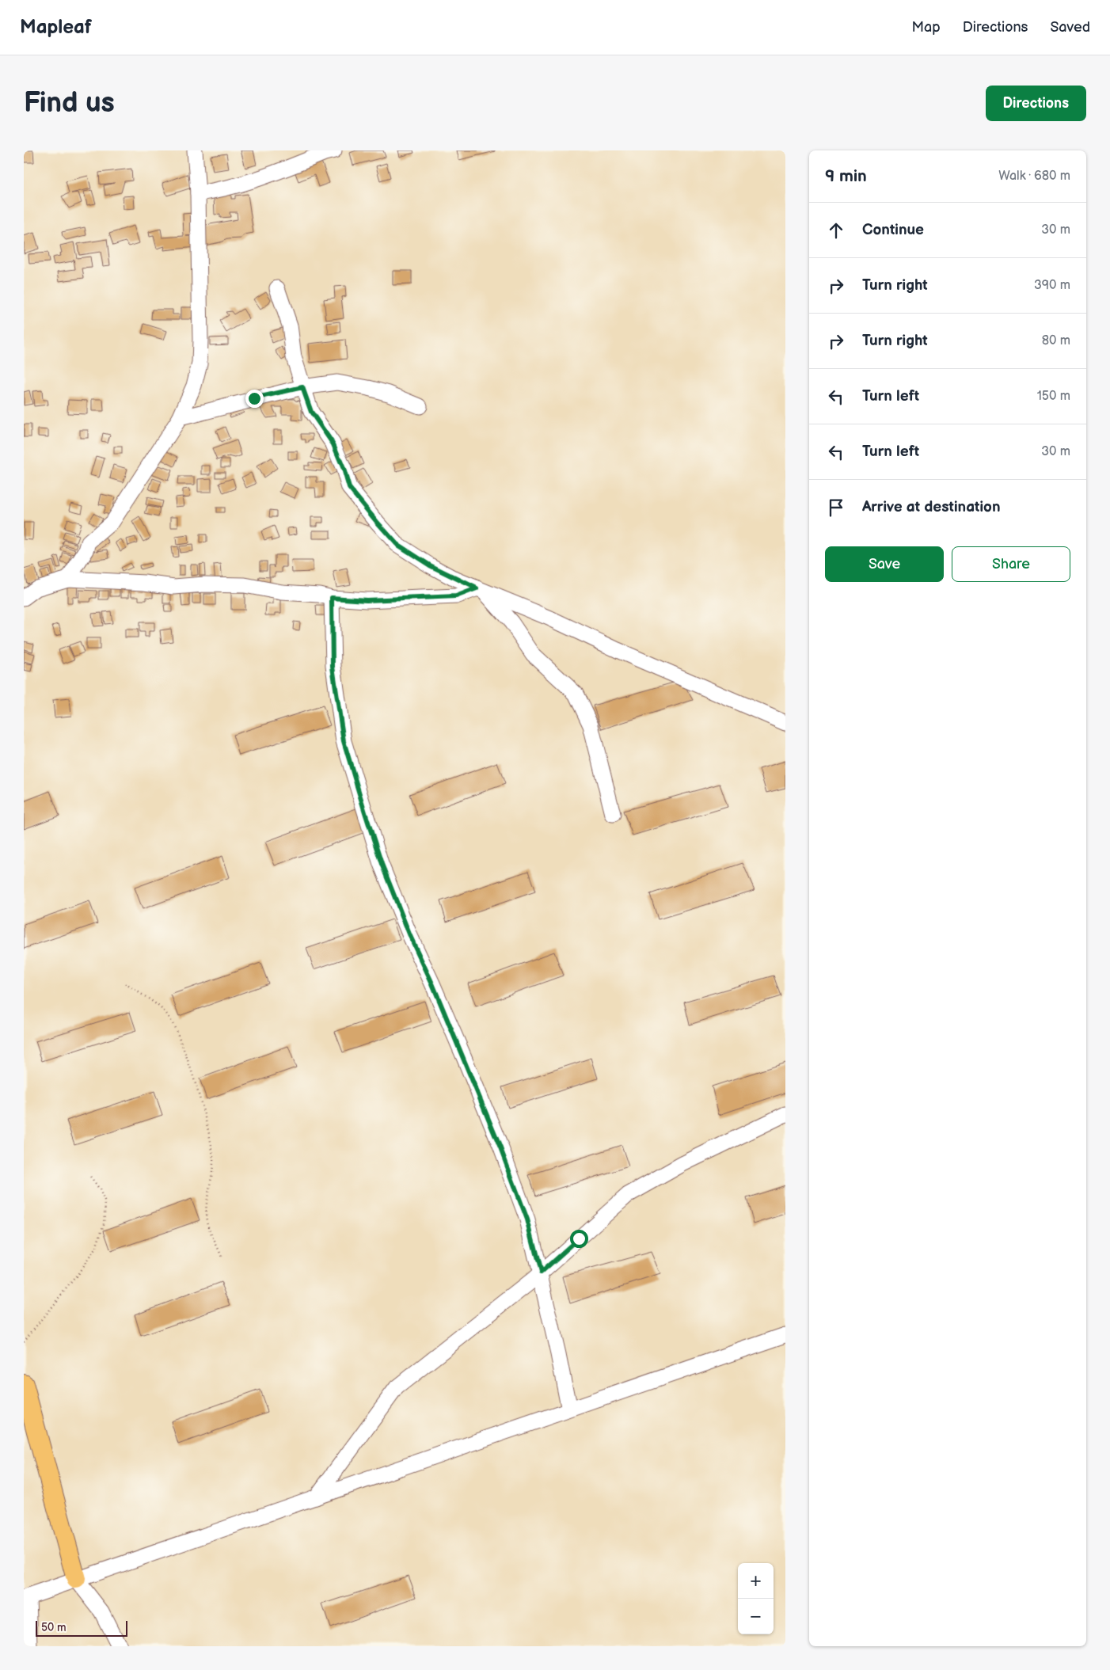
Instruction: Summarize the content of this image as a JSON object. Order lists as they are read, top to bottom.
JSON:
{
  "scale_bar": "50 m",
  "page": {
    "header": "Mapleaf",
    "nav": ["Map", "Directions", "Saved"],
    "buttons": [
      "Directions",
      ["Save", "Share"]
    ],
    "title": "Find us",
    "heading": ["9 min", "Walk · 680 m"],
    "list": [
      ["Continue", "30 m"],
      ["Turn right", "390 m"],
      ["Turn right", "80 m"],
      ["Turn left", "150 m"],
      ["Turn left", "30 m"],
      "Arrive at destination"
    ],
    "map_buttons": ["+", "−"],
    "scale": "50 m"
  }
}
